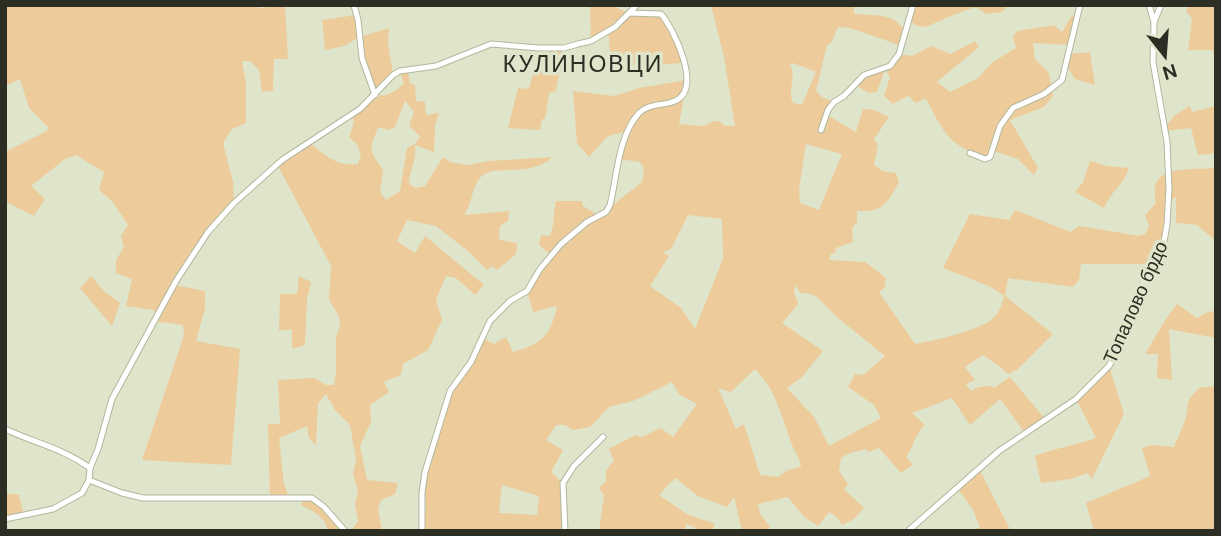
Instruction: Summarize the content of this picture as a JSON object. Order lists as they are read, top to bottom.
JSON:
{
  "streets": {
    "street": ["Топалово брдо"]
  },
  "districts": ["КУЛИНОВЦИ"],
  "north": "bottom"
}
